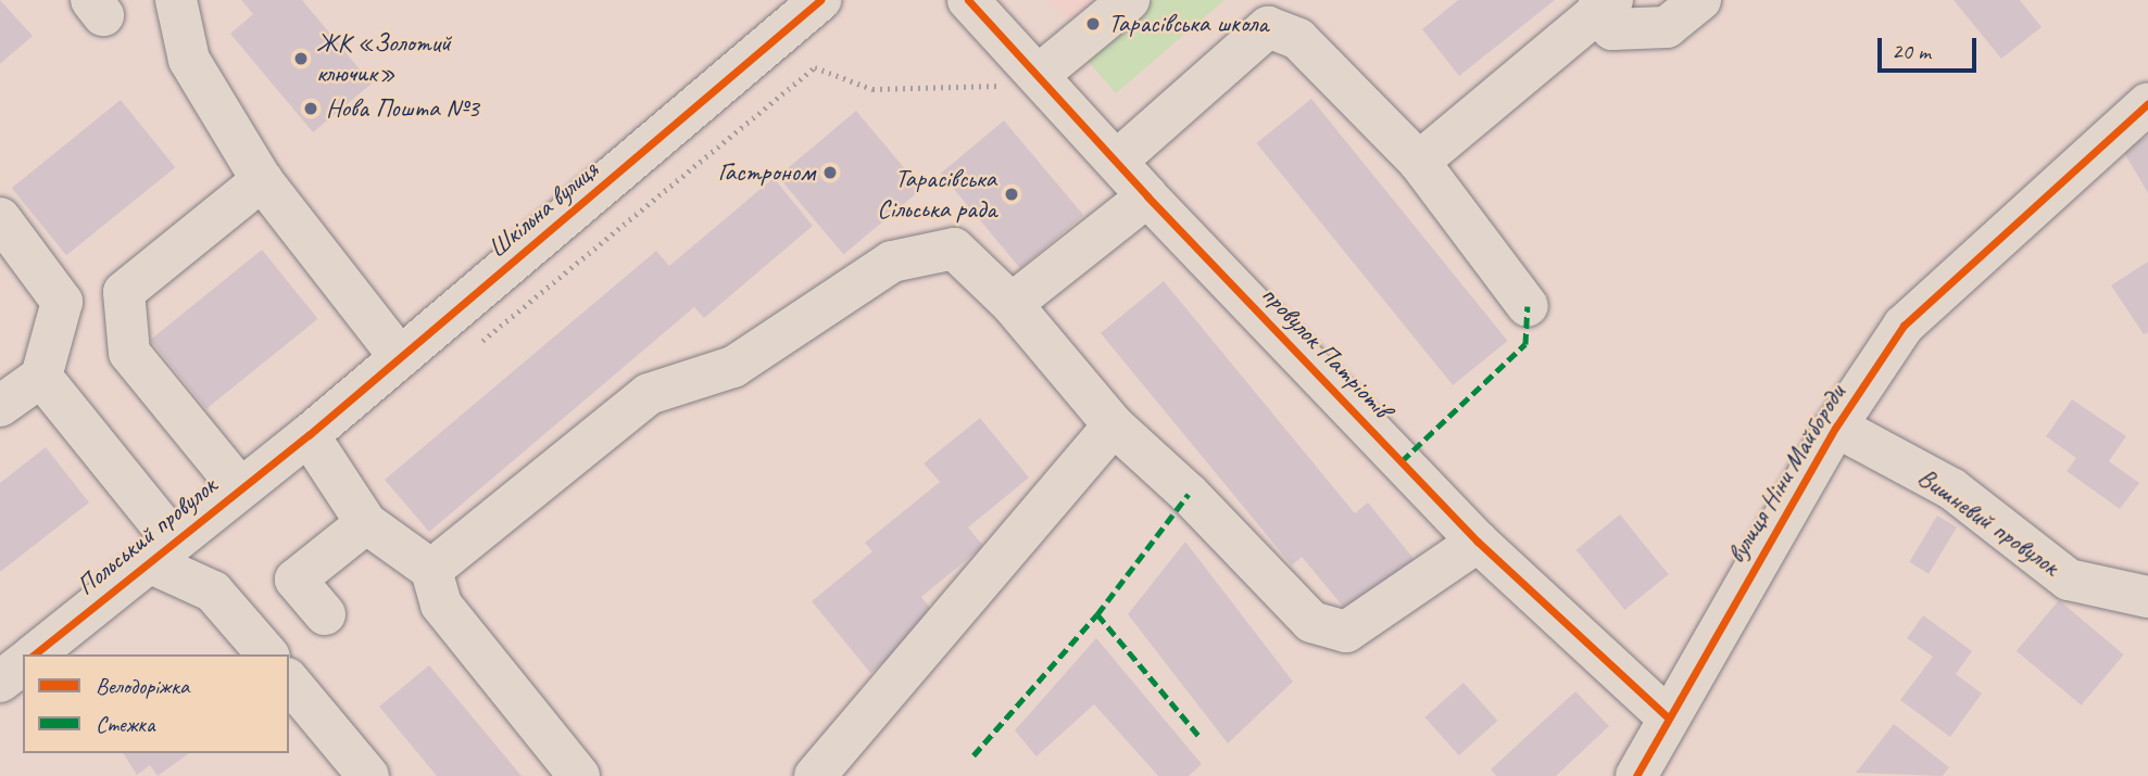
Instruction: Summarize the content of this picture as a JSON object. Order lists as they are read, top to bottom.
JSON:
{
  "streets": {
    "street": [
      "Шкільна вулиця",
      "провулок Патріотів",
      "вулиця Ніни Майбороди",
      "Вишневий провулок",
      "Польський провулок"
    ]
  },
  "crossings": [
    ["Шкільна вулиця", "Польський провулок"],
    ["провулок Патріотів", "вулиця Ніни Майбороди"],
    ["вулиця Ніни Майбороди", "Вишневий провулок"]
  ],
  "places": [
    "Тарасівська школа",
    "ЖК «Золотий ключик»",
    "Нова Пошта №3",
    "Гастроном",
    "Тарасівська Сільська рада"
  ],
  "legend": ["Велодоріжка", "Стежка"],
  "scale_bar": "20 m"
}
